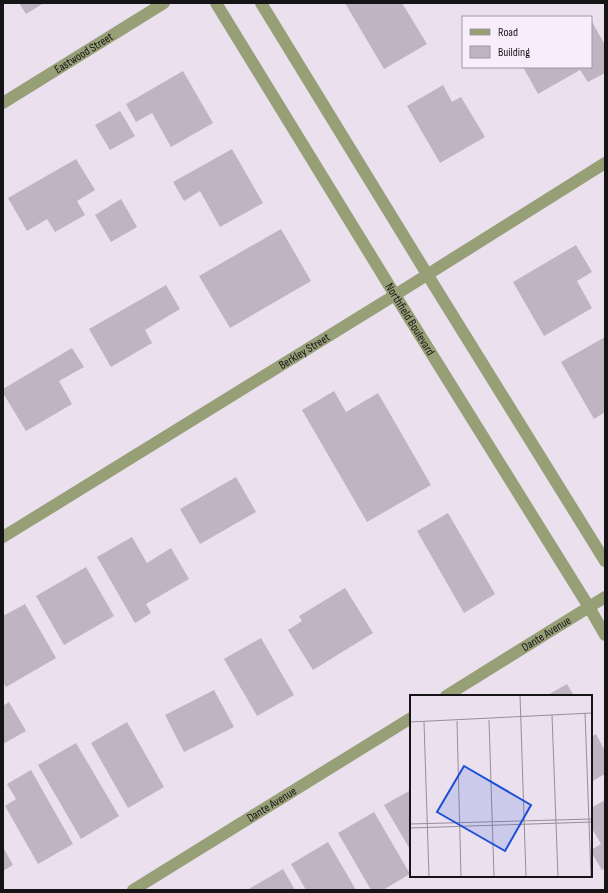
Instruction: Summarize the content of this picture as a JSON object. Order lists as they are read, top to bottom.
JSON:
{
  "streets": {
    "street": [
      "Eastwood Street",
      "Northfield Boulevard",
      "Berkley Street",
      "Dante Avenue"
    ]
  },
  "crossings": [
    ["Northfield Boulevard", "Berkley Street"],
    ["Northfield Boulevard", "Dante Avenue"]
  ],
  "legend": ["Road", "Building"]
}
